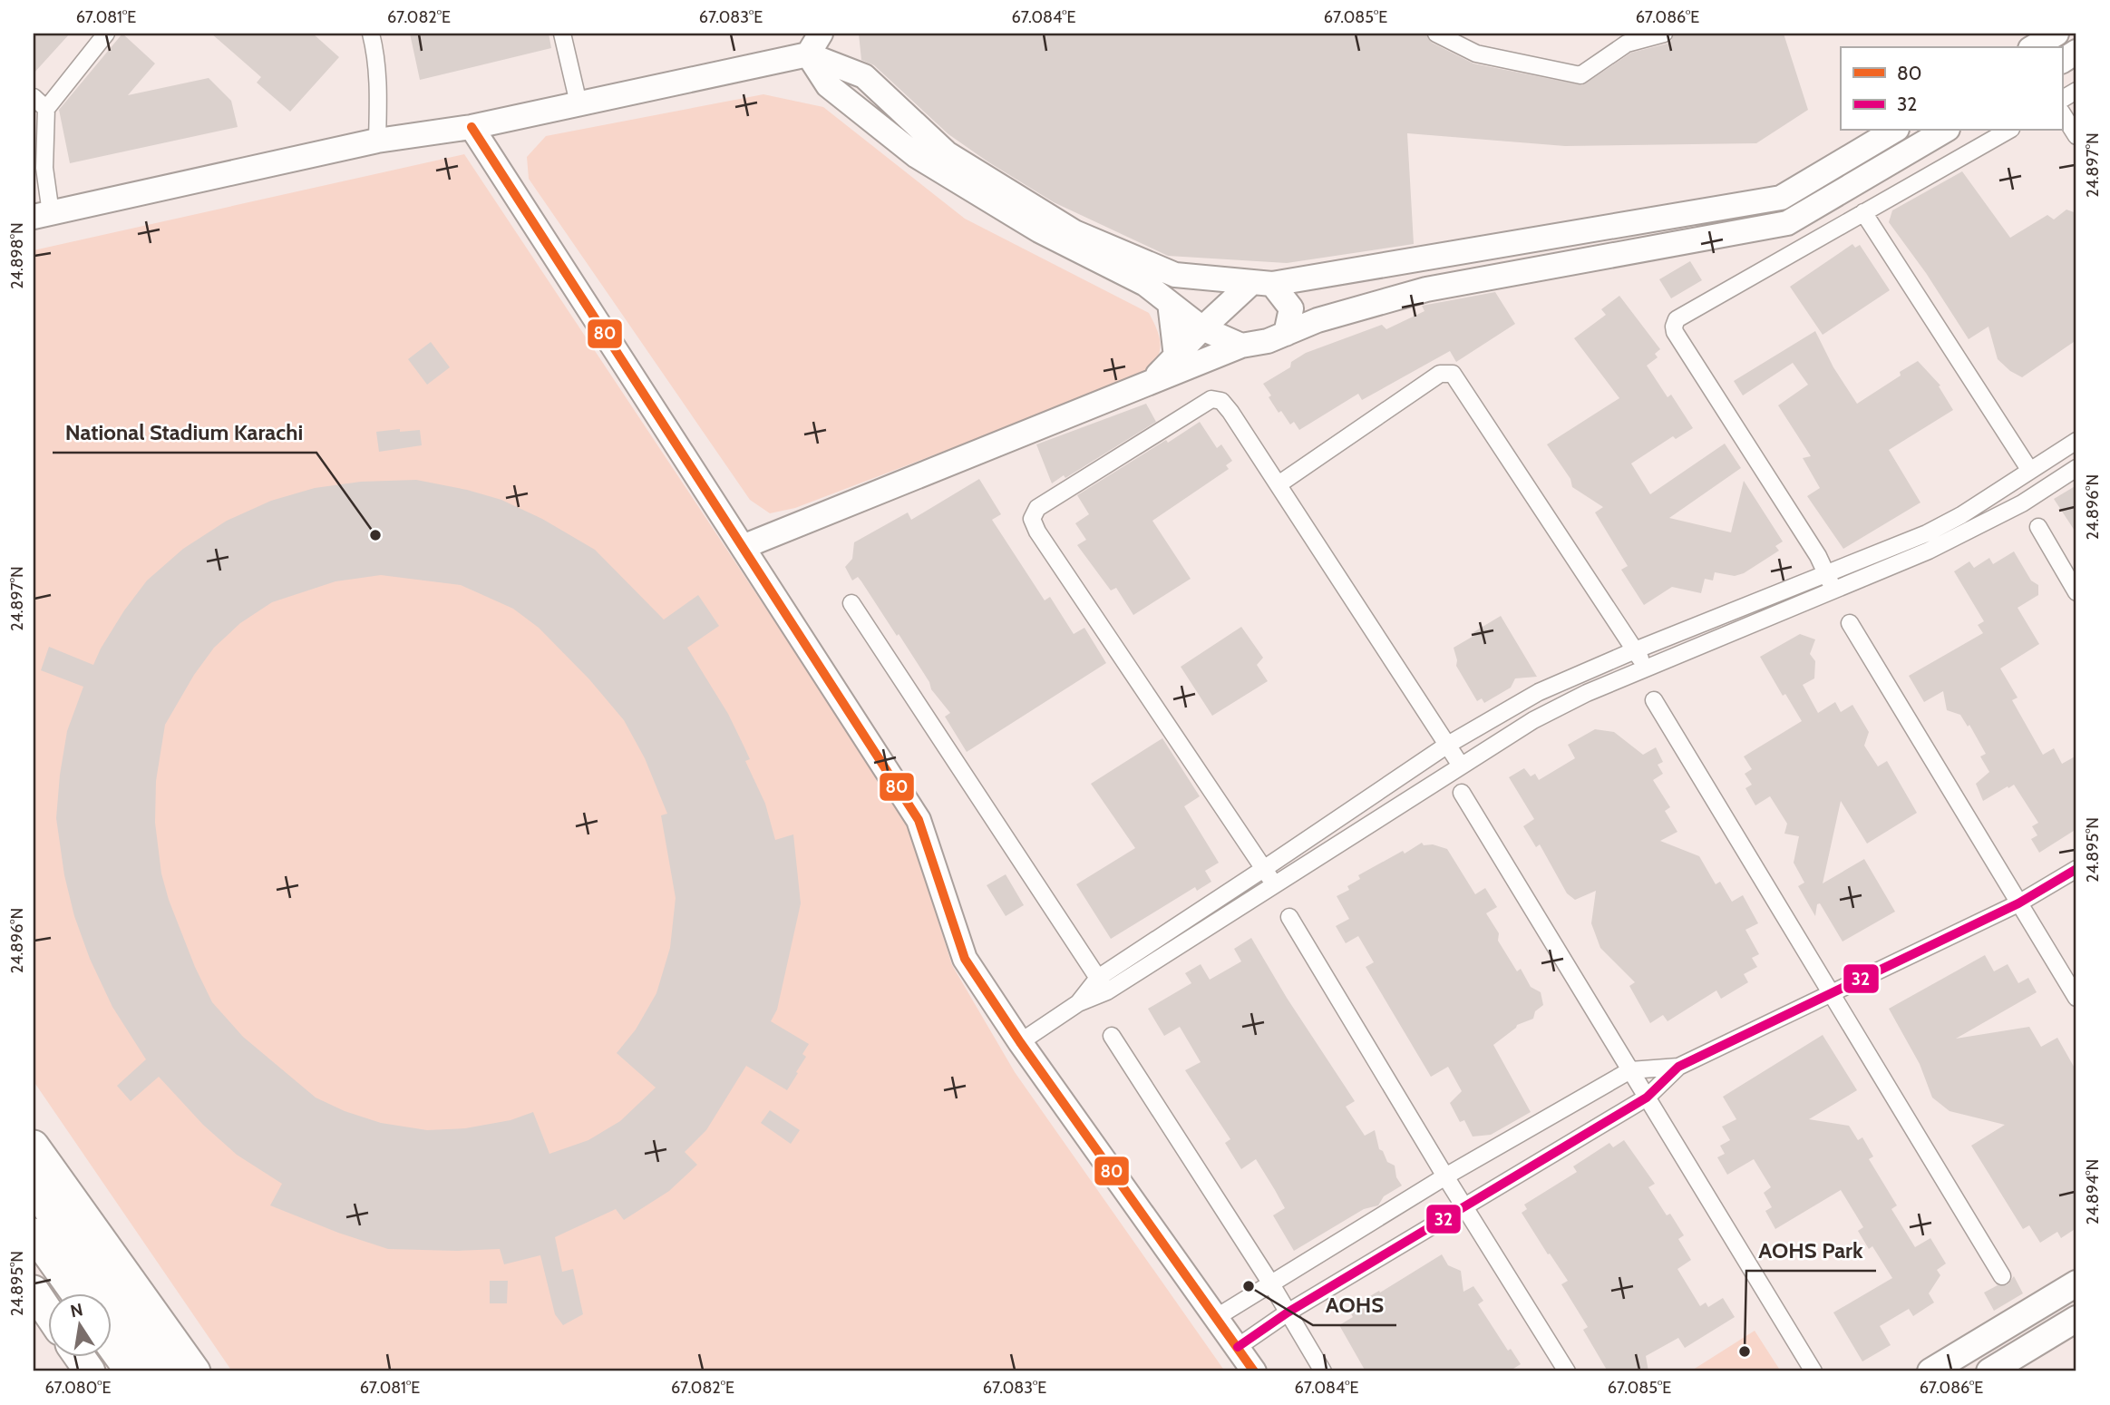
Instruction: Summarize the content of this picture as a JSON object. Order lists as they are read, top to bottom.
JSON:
{
  "places": ["National Stadium Karachi", "AOHS", "AOHS Park"],
  "lines": ["transit line 80", "transit line 32"],
  "legend": ["80", "32"],
  "north": "top",
  "coordinates": [
    "67.081°E",
    "67.082°E",
    "67.083°E",
    "67.084°E",
    "67.085°E",
    "67.086°E",
    "24.897°N",
    "24.898°N",
    "24.896°N",
    "24.895°N",
    "24.894°N",
    "67.080°E"
  ]
}
